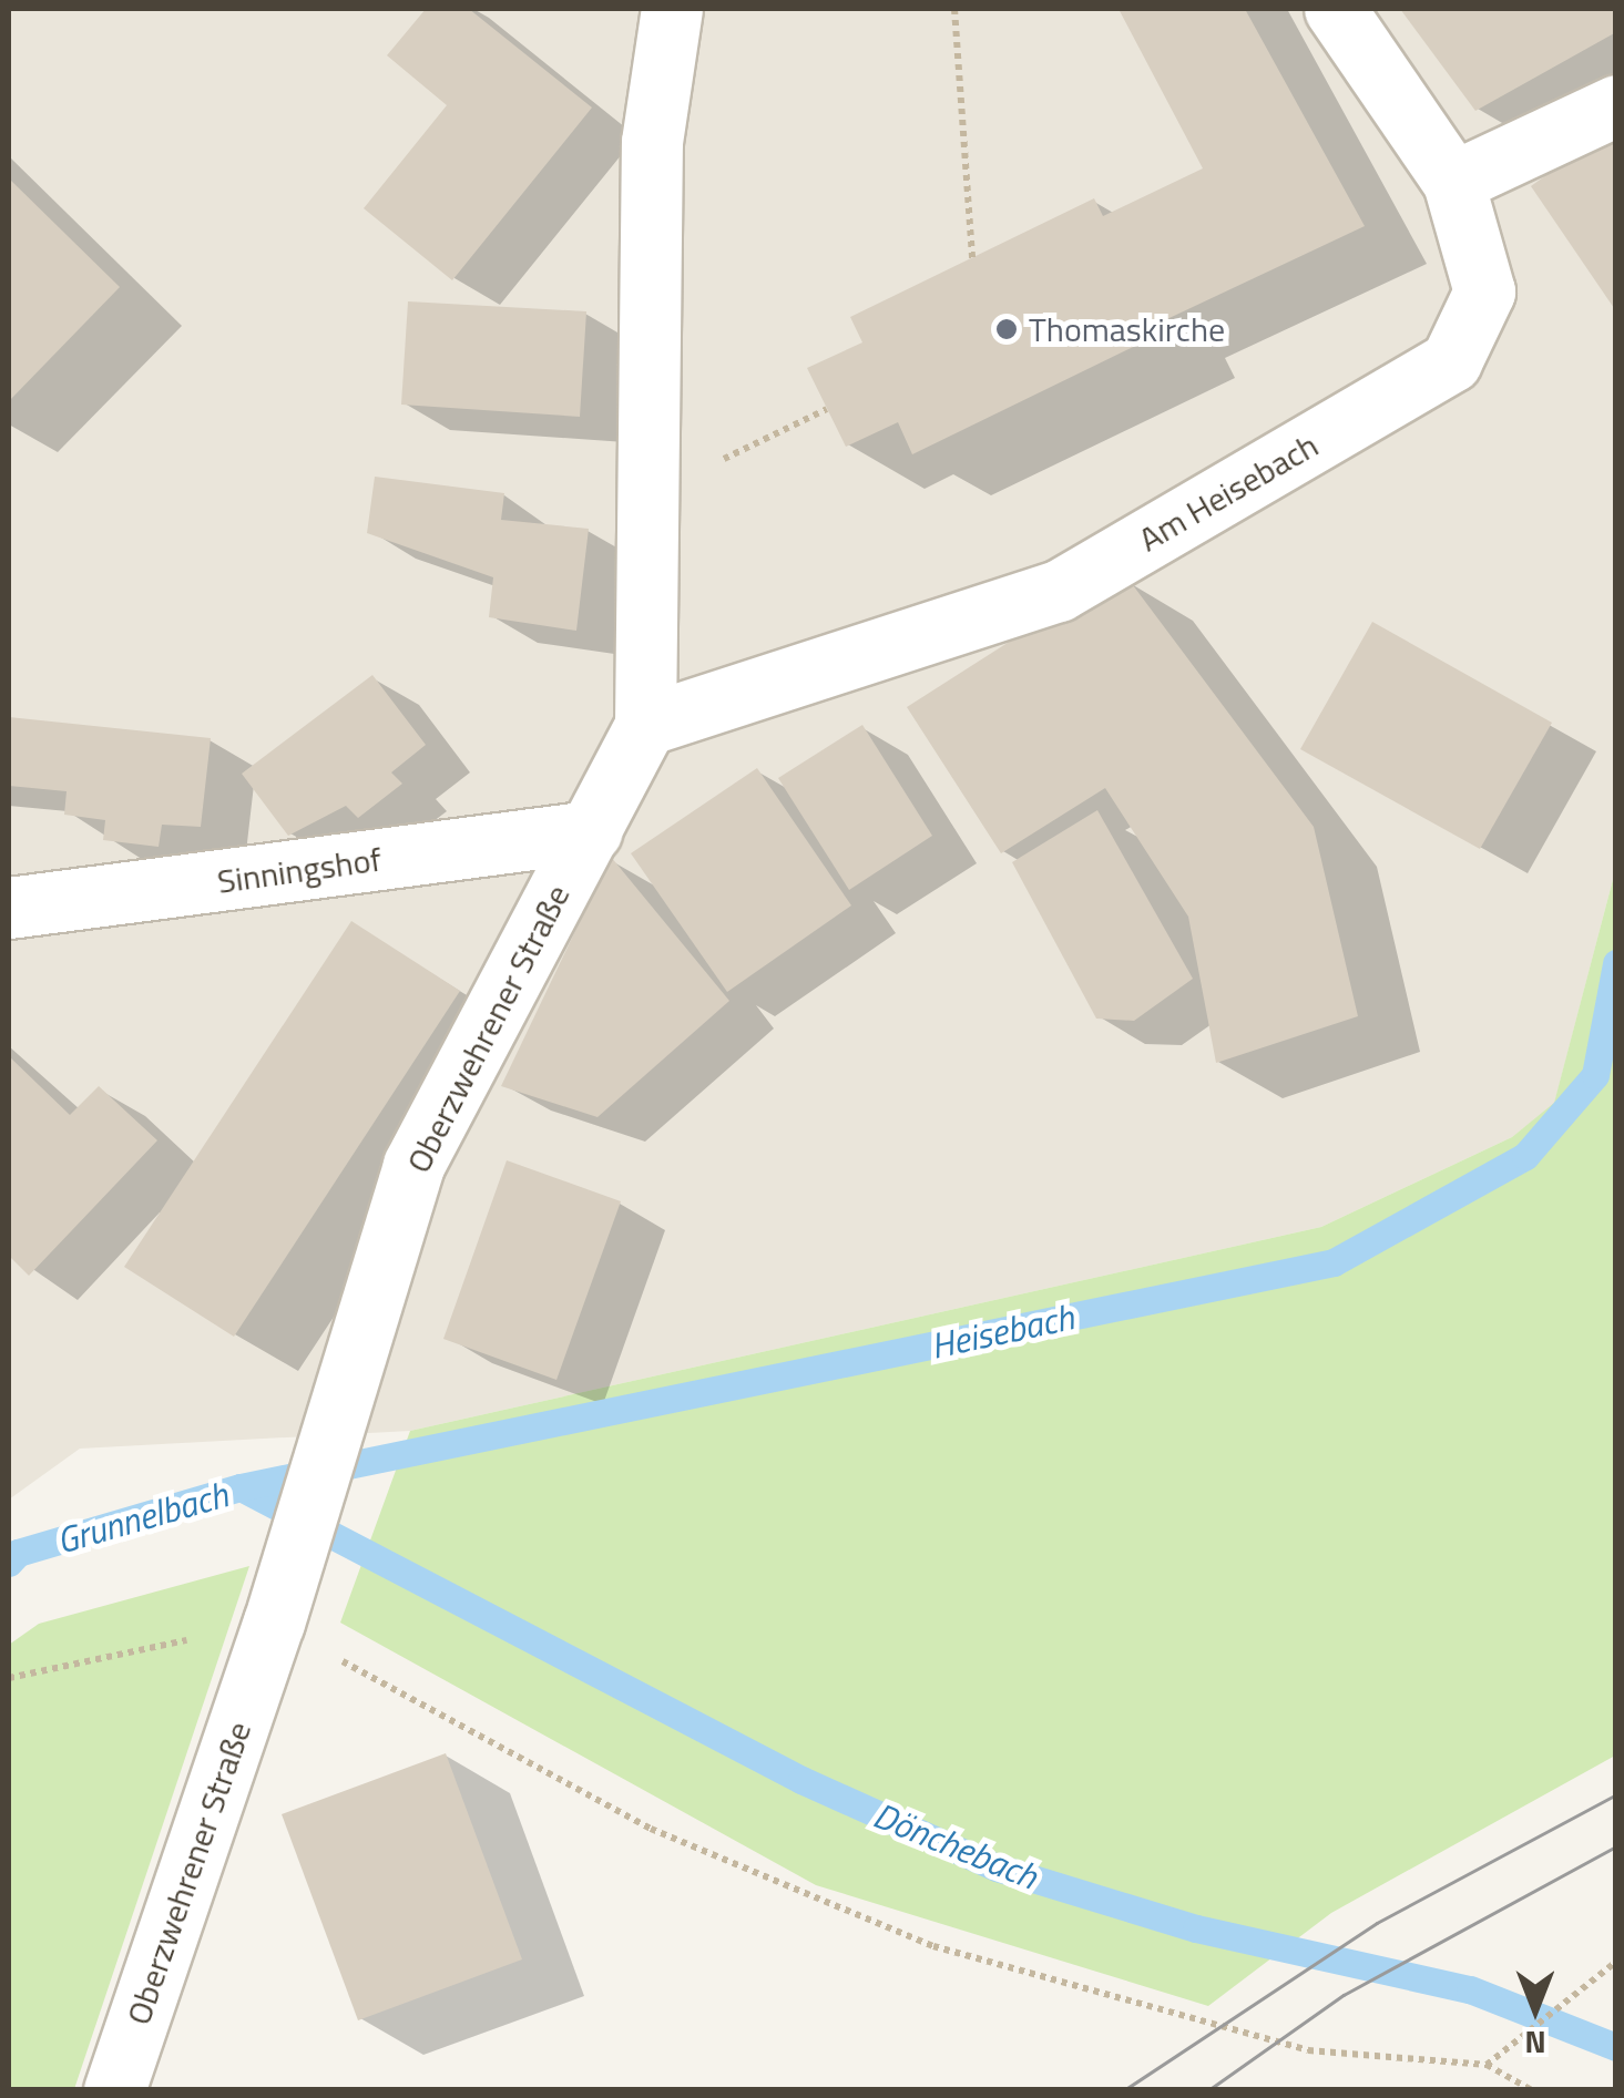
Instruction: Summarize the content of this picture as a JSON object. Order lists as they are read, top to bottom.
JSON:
{
  "streets": {
    "street": ["Am Heisebach", "Sinningshof", "Oberzwehrener Straße"]
  },
  "crossings": [
    ["Am Heisebach", "Oberzwehrener Straße"],
    ["Sinningshof", "Oberzwehrener Straße"]
  ],
  "water": ["Heisebach", "Grunnelbach", "Dönchebach"],
  "places": ["Thomaskirche"],
  "north": "bottom"
}
